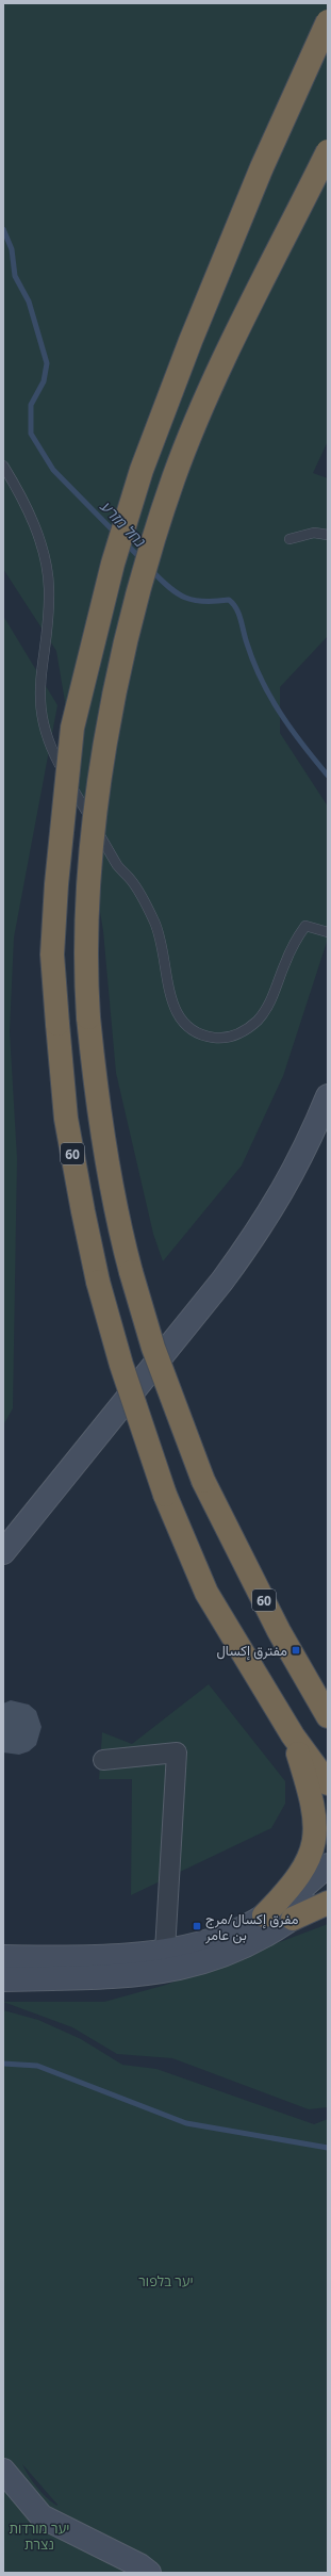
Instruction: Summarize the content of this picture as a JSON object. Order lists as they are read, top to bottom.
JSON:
{
  "streets": {
    "highway": ["60"]
  },
  "water": ["נחל מזרע"],
  "parks": ["יער בלפור", "יער מורדות נצרת"],
  "places": {
    "transit": ["مفترق إكسال", "مفرق إكسال/مرج بن عامر"]
  }
}
